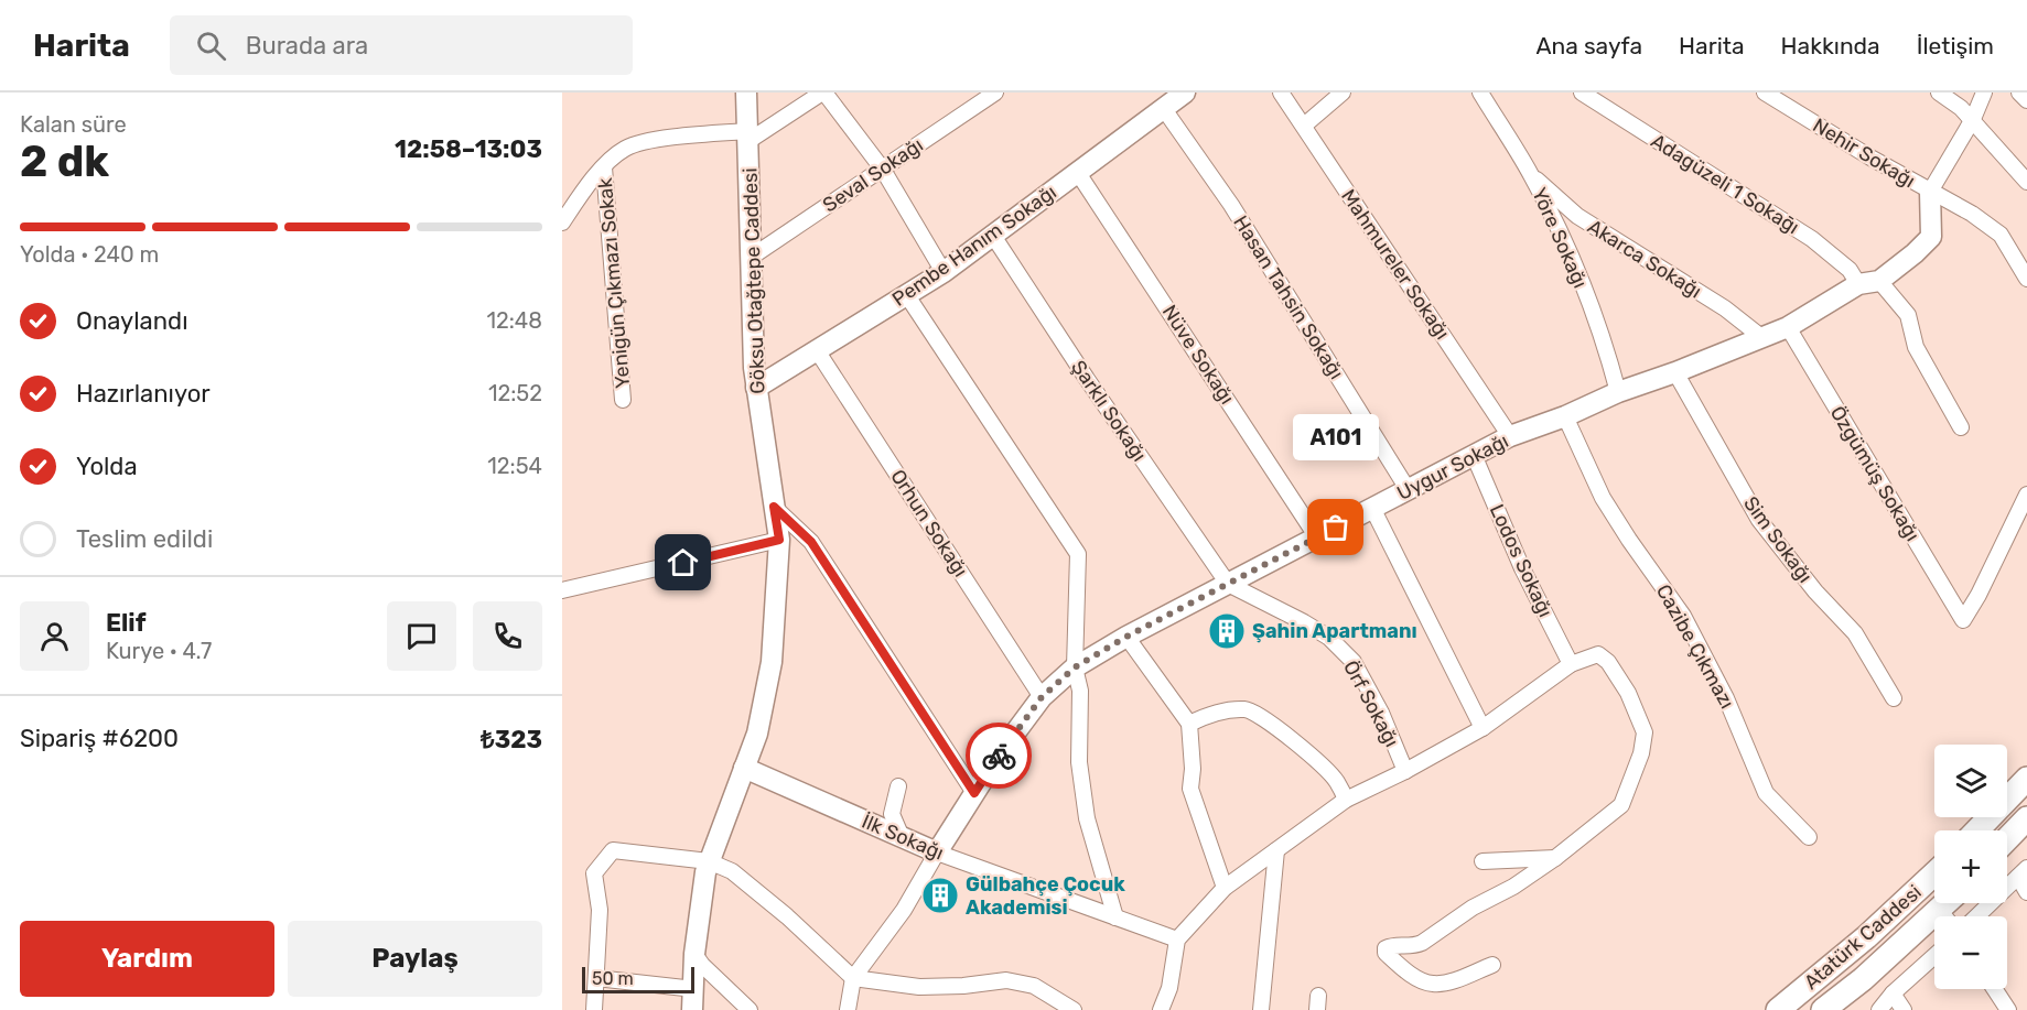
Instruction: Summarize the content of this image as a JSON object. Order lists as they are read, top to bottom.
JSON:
{
  "streets": {
    "main road": ["Atatürk Caddesi"],
    "street": [
      "Nehir Sokağı",
      "Seval Sokağı",
      "Adagüzeli 1 Sokaḡı",
      "Yöre Sokağı",
      "Pembe Hanım Sokağı",
      "Akarca Sokağı",
      "Mahmureler Sokağı",
      "Göksu Otağtepe Caddesi",
      "Yenigün Çıkmazı Sokak",
      "Hasan Tahsin Sokağı",
      "Nüve Sokağı",
      "Şarklı Sokağı",
      "Uygur Sokağı",
      "Özgümüş Sokağı",
      "Orhun Sokağı",
      "Sim Sokağı",
      "Lodos Sokağı",
      "Cazibe Çıkmazı",
      "Örf Sokağı",
      "İlk Sokağı"
    ]
  },
  "crossings": [
    ["Nehir Sokağı", "Uygur Sokağı"],
    ["Seval Sokağı", "Göksu Otağtepe Caddesi"],
    ["Adagüzeli 1 Sokaḡı", "Uygur Sokağı"],
    ["Yöre Sokağı", "Akarca Sokağı"],
    ["Yöre Sokağı", "Uygur Sokağı"],
    ["Pembe Hanım Sokağı", "Göksu Otağtepe Caddesi"],
    ["Pembe Hanım Sokağı", "Hasan Tahsin Sokağı"],
    ["Pembe Hanım Sokağı", "Nüve Sokağı"],
    ["Pembe Hanım Sokağı", "Şarklı Sokağı"],
    ["Pembe Hanım Sokağı", "Orhun Sokağı"],
    ["Akarca Sokağı", "Uygur Sokağı"],
    ["Mahmureler Sokağı", "Uygur Sokağı"],
    ["Göksu Otağtepe Caddesi", "İlk Sokağı"],
    ["Hasan Tahsin Sokağı", "Uygur Sokağı"],
    ["Nüve Sokağı", "Uygur Sokağı"],
    ["Şarklı Sokağı", "Uygur Sokağı"],
    ["Şarklı Sokağı", "Örf Sokağı"],
    ["Uygur Sokağı", "Özgümüş Sokağı"],
    ["Uygur Sokağı", "Orhun Sokağı"],
    ["Uygur Sokağı", "Sim Sokağı"],
    ["Uygur Sokağı", "Lodos Sokağı"],
    ["Uygur Sokağı", "Cazibe Çıkmazı"],
    ["Uygur Sokağı", "Örf Sokağı"],
    ["Uygur Sokağı", "İlk Sokağı"]
  ],
  "places": {
    "other": ["A101"],
    "building": ["Şahin Apartmanı", "Gülbahçe Çocuk Akademisi"]
  },
  "scale_bar": "50 m",
  "page": {
    "header": "Harita",
    "search": "Burada ara",
    "nav": [
      "Ana sayfa",
      "Harita",
      "Hakkında",
      "İletişim"
    ],
    "heading": ["2 dk", "Kalan süre", "12:58–13:03"],
    "panel": [
      "Elif",
      "Kurye · 4.7",
      "Sipariş #6200",
      "₺323"
    ],
    "bar": "Yolda · 240 m",
    "list": [
      ["Onaylandı", "12:48"],
      ["Hazırlanıyor", "12:52"],
      ["Yolda", "12:54"],
      "Teslim edildi"
    ],
    "bubble": "A101",
    "map_buttons": ["+", "−"],
    "buttons": ["Yardım", "Paylaş"],
    "scale": "50 m"
  }
}
